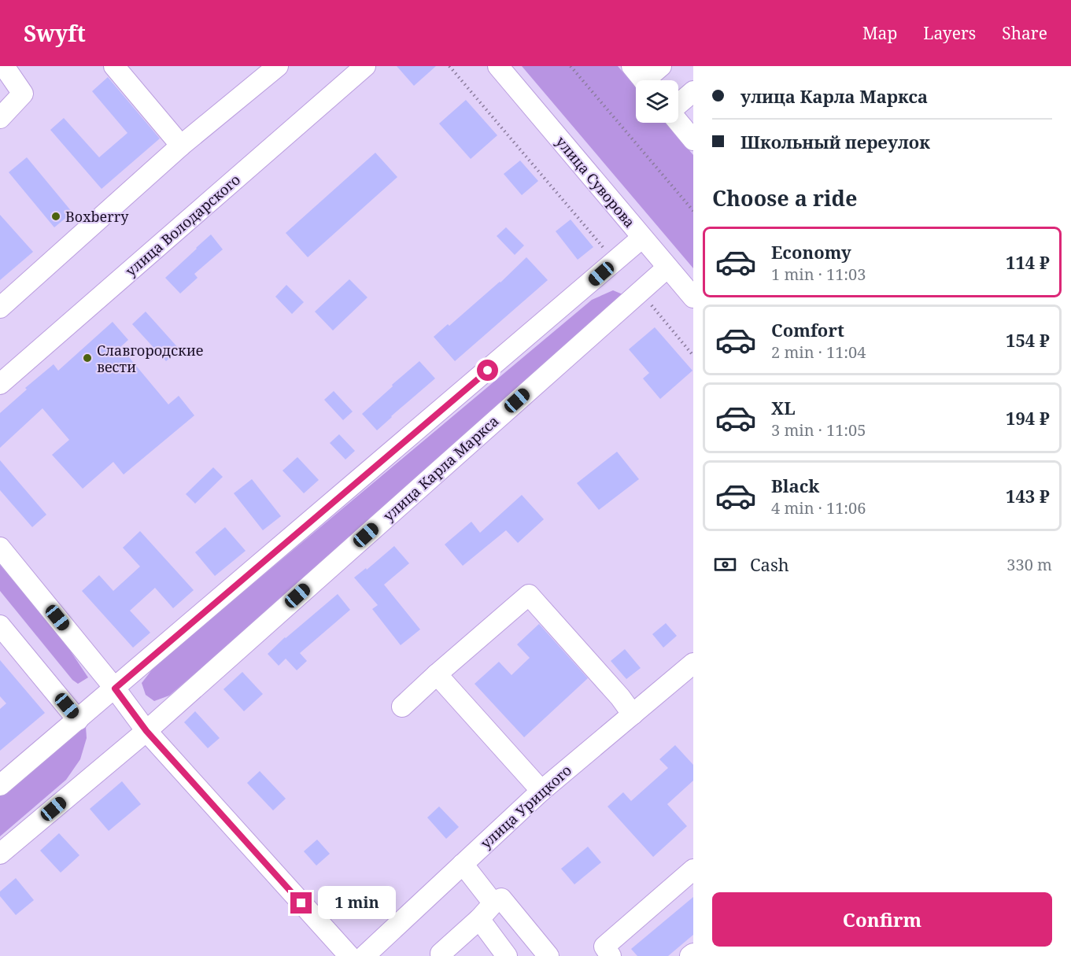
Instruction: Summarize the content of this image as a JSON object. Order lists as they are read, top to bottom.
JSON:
{
  "streets": {
    "street": [
      "улица Суворова",
      "улица Володарского",
      "улица Карла Маркса",
      "улица Урицкого"
    ]
  },
  "crossings": [
    ["улица Суворова", "улица Карла Маркса"]
  ],
  "places": ["Boxberry", "Славгородские вести"],
  "page": {
    "header": "Swyft",
    "nav": ["Map", "Layers", "Share"],
    "banner": ["улица Карла Маркса", "Школьный переулок"],
    "heading": "Choose a ride",
    "list": [
      {
        "name": "Economy",
        "note": "1 min · 11:03",
        "value": "114 ₽"
      },
      {
        "name": "Comfort",
        "note": "2 min · 11:04",
        "value": "154 ₽"
      },
      {
        "name": "XL",
        "note": "3 min · 11:05",
        "value": "194 ₽"
      },
      {
        "name": "Black",
        "note": "4 min · 11:06",
        "value": "143 ₽"
      }
    ],
    "pay": ["Cash", "330 m"],
    "buttons": "Confirm",
    "bubble": "1 min"
  }
}
